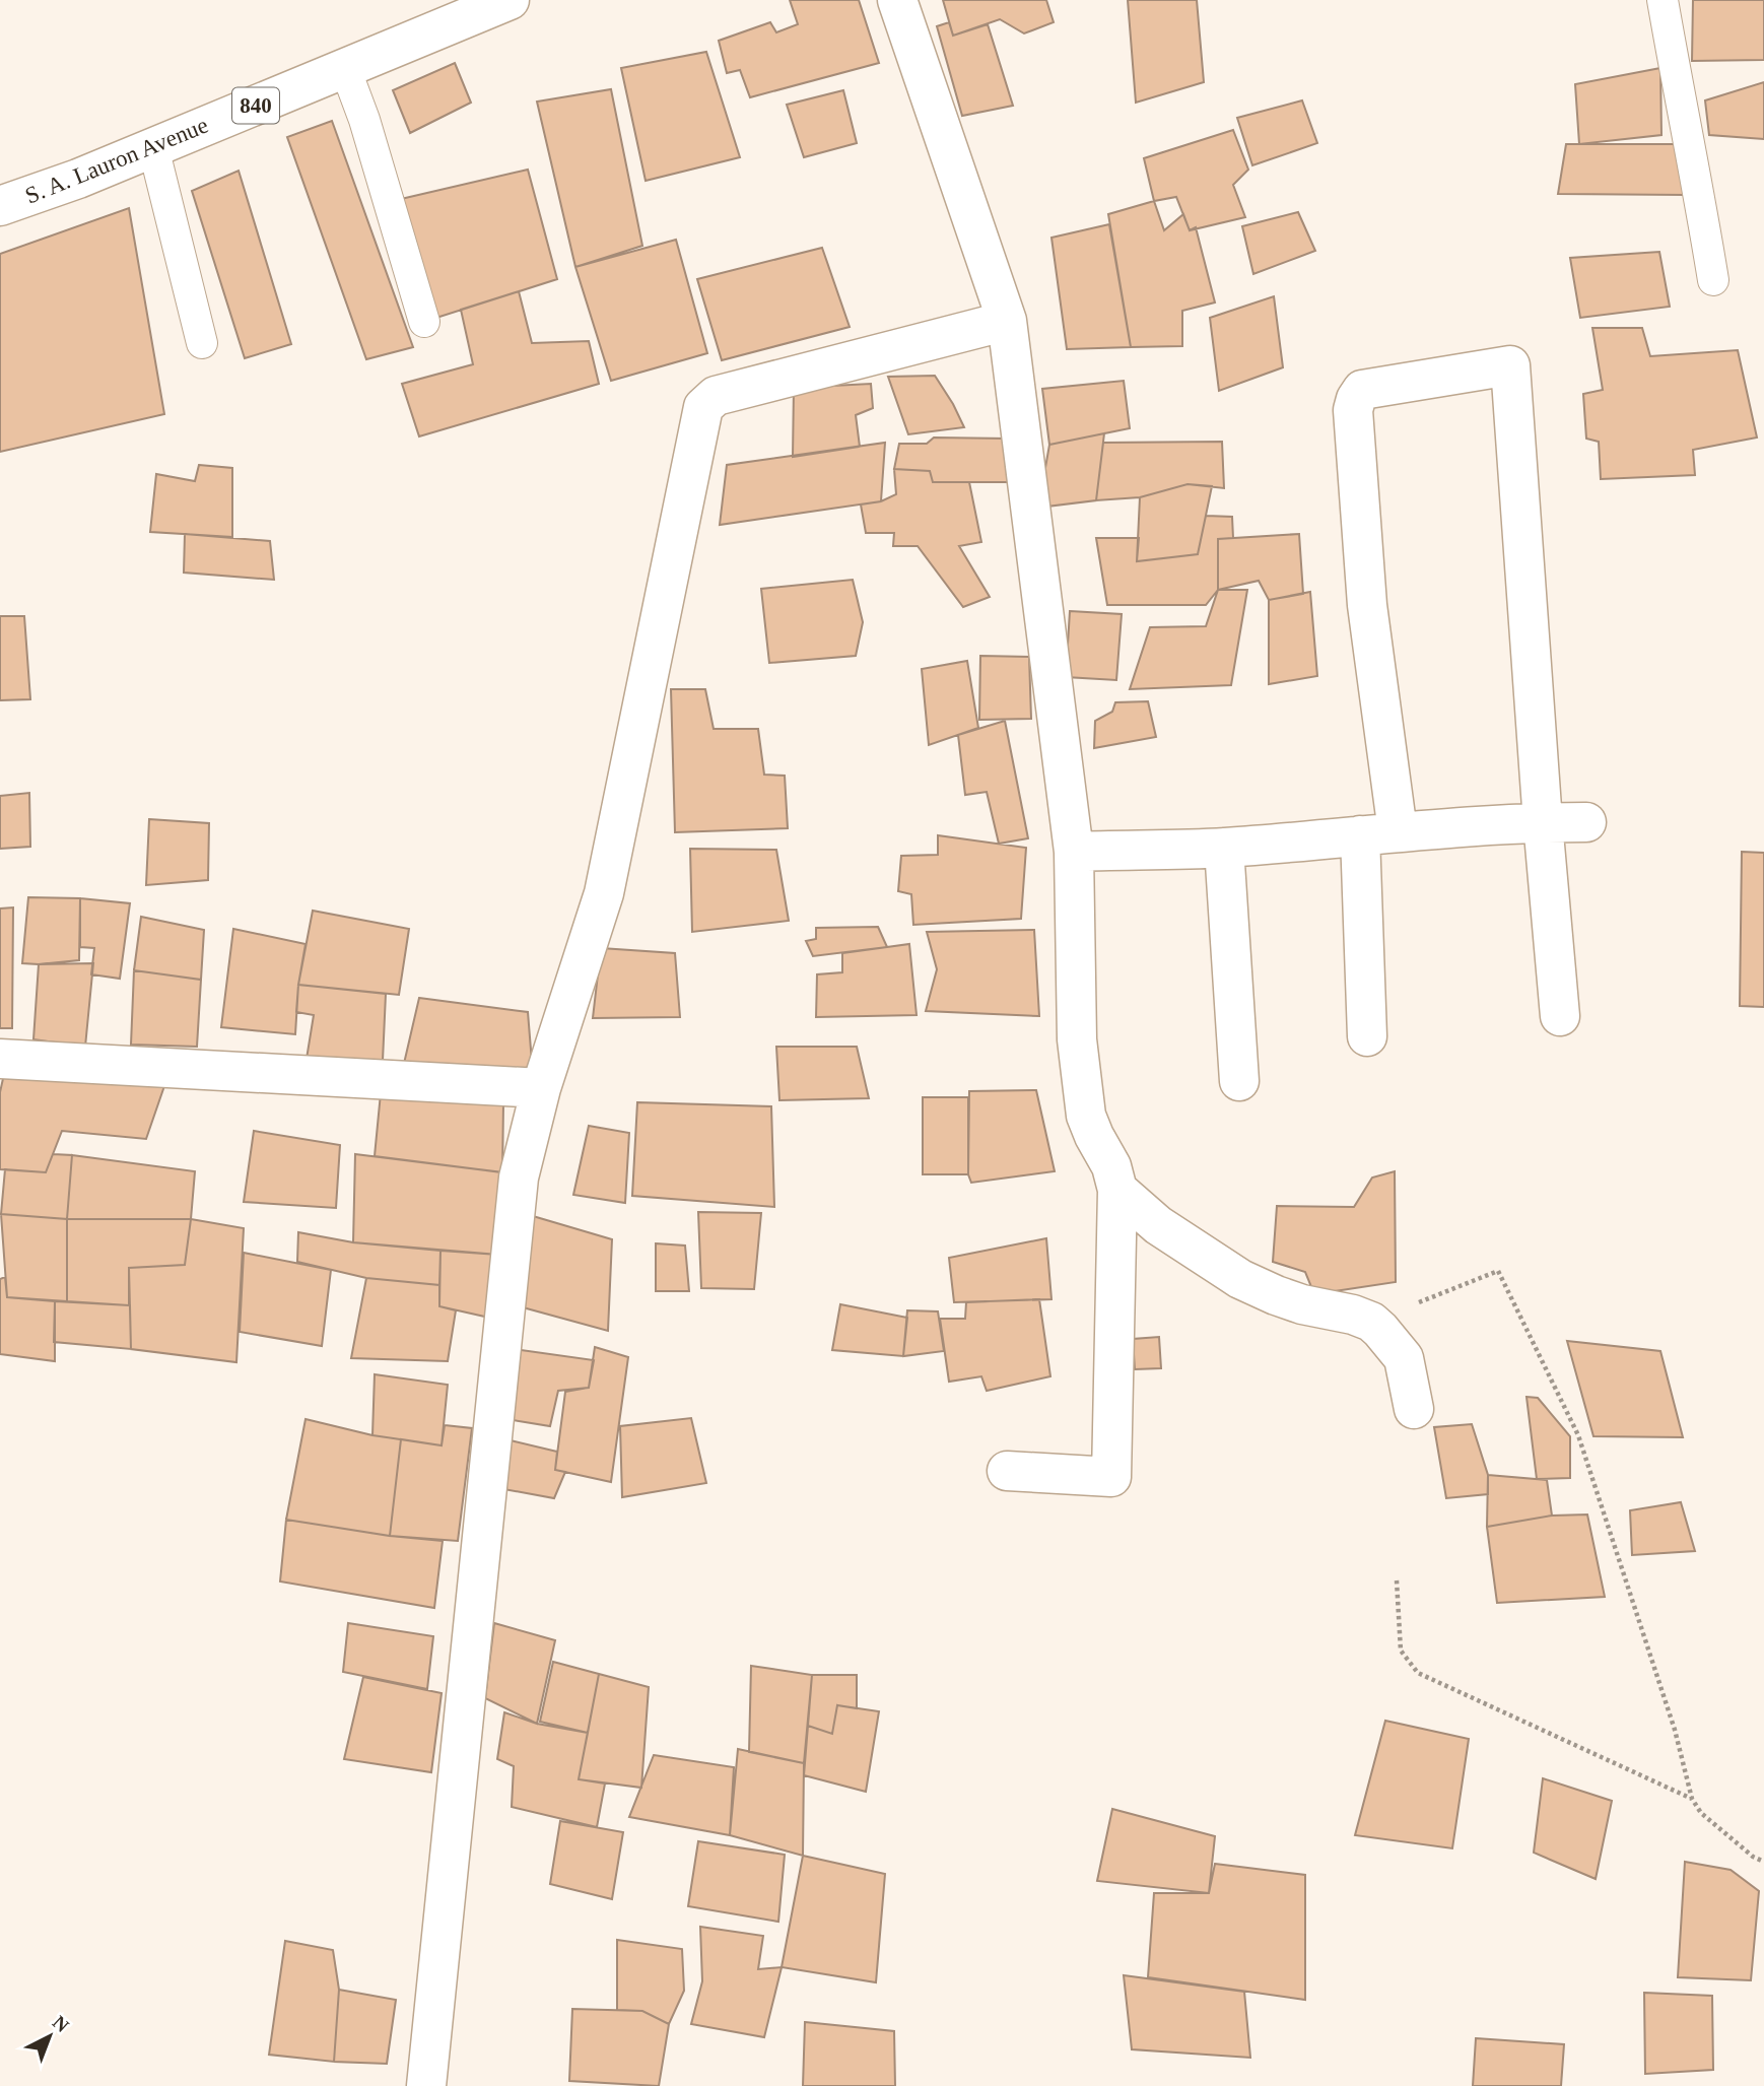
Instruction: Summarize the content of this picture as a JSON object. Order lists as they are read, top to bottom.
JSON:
{
  "streets": {
    "main road": ["840", "S. A. Lauron Avenue"]
  },
  "north": "top right"
}
